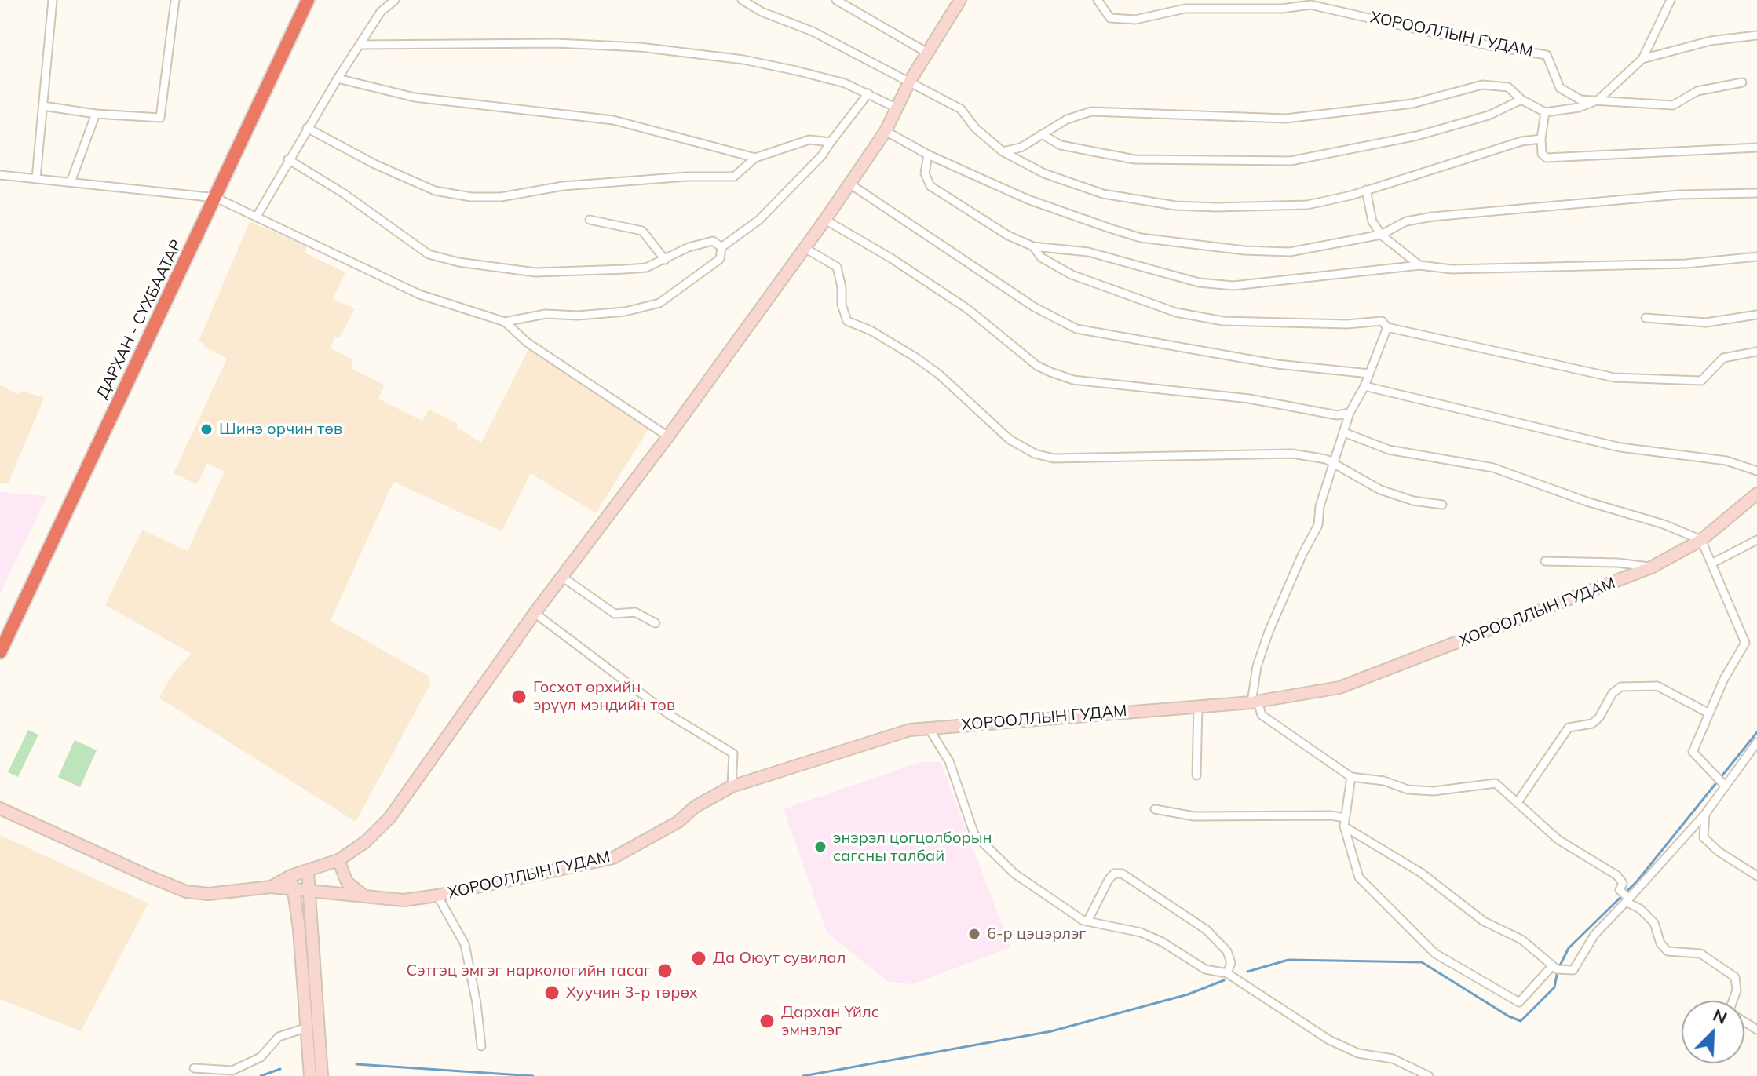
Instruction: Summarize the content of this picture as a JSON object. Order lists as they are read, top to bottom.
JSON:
{
  "streets": {
    "highway": ["ДАРХАН - СҮХБААТАР"],
    "main road": ["ХОРООЛЛЫН ГУДАМ"]
  },
  "places": [
    "Шинэ орчин төв",
    "Госхот өрхийн эрүүл мэндийн төв",
    "энэрэл цогцолборын сагсны талбай",
    "6-р цэцэрлэг",
    "Да Оюут сувилал",
    "Сэтгэц эмгэг наркологийн тасаг",
    "Хуучин 3-р төрөх",
    "Дархан Үйлс эмнэлэг"
  ],
  "north": "top right"
}
